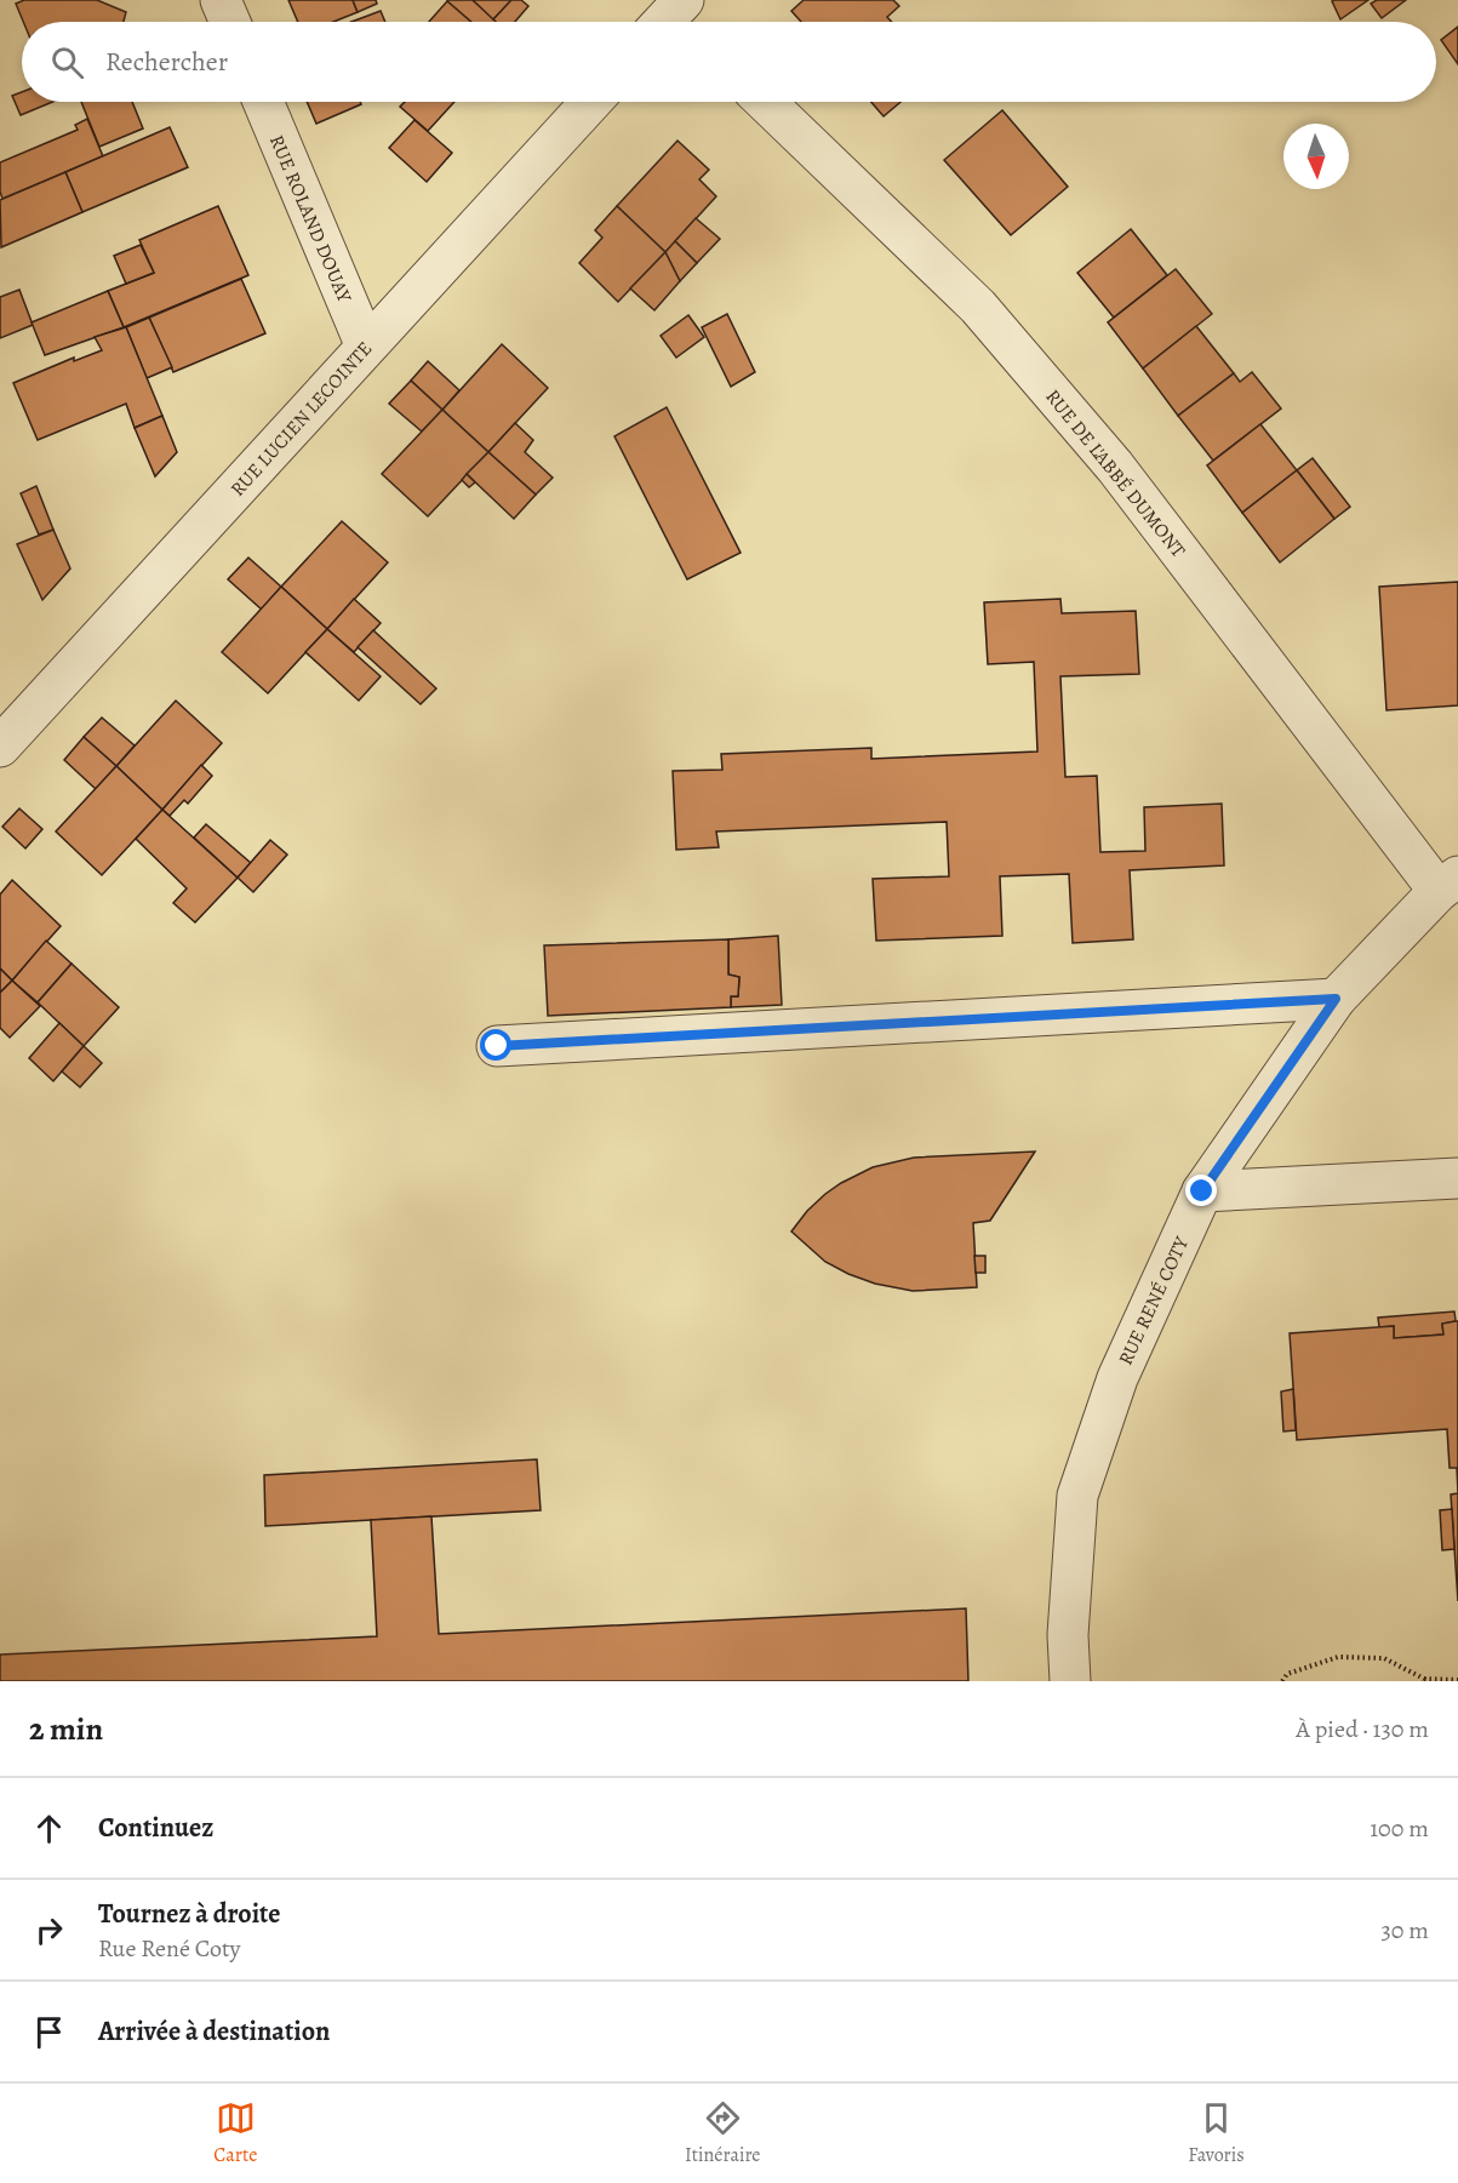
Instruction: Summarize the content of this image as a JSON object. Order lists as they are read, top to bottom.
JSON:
{
  "streets": {
    "street": [
      "RUE ROLAND DOUAY",
      "RUE LUCIEN LECOINTE",
      "RUE DE L'ABBÉ DUMONT",
      "RUE RENÉ COTY"
    ]
  },
  "crossings": [
    ["RUE ROLAND DOUAY", "RUE LUCIEN LECOINTE"],
    ["RUE DE L'ABBÉ DUMONT", "RUE RENÉ COTY"]
  ],
  "north": "bottom",
  "page": {
    "search": "Rechercher",
    "heading": ["2 min", "À pied · 130 m"],
    "list": [
      ["Continuez", "100 m"],
      ["Tournez à droite", "Rue René Coty", "30 m"],
      "Arrivée à destination"
    ],
    "nav": ["Carte", "Itinéraire", "Favoris"]
  }
}
